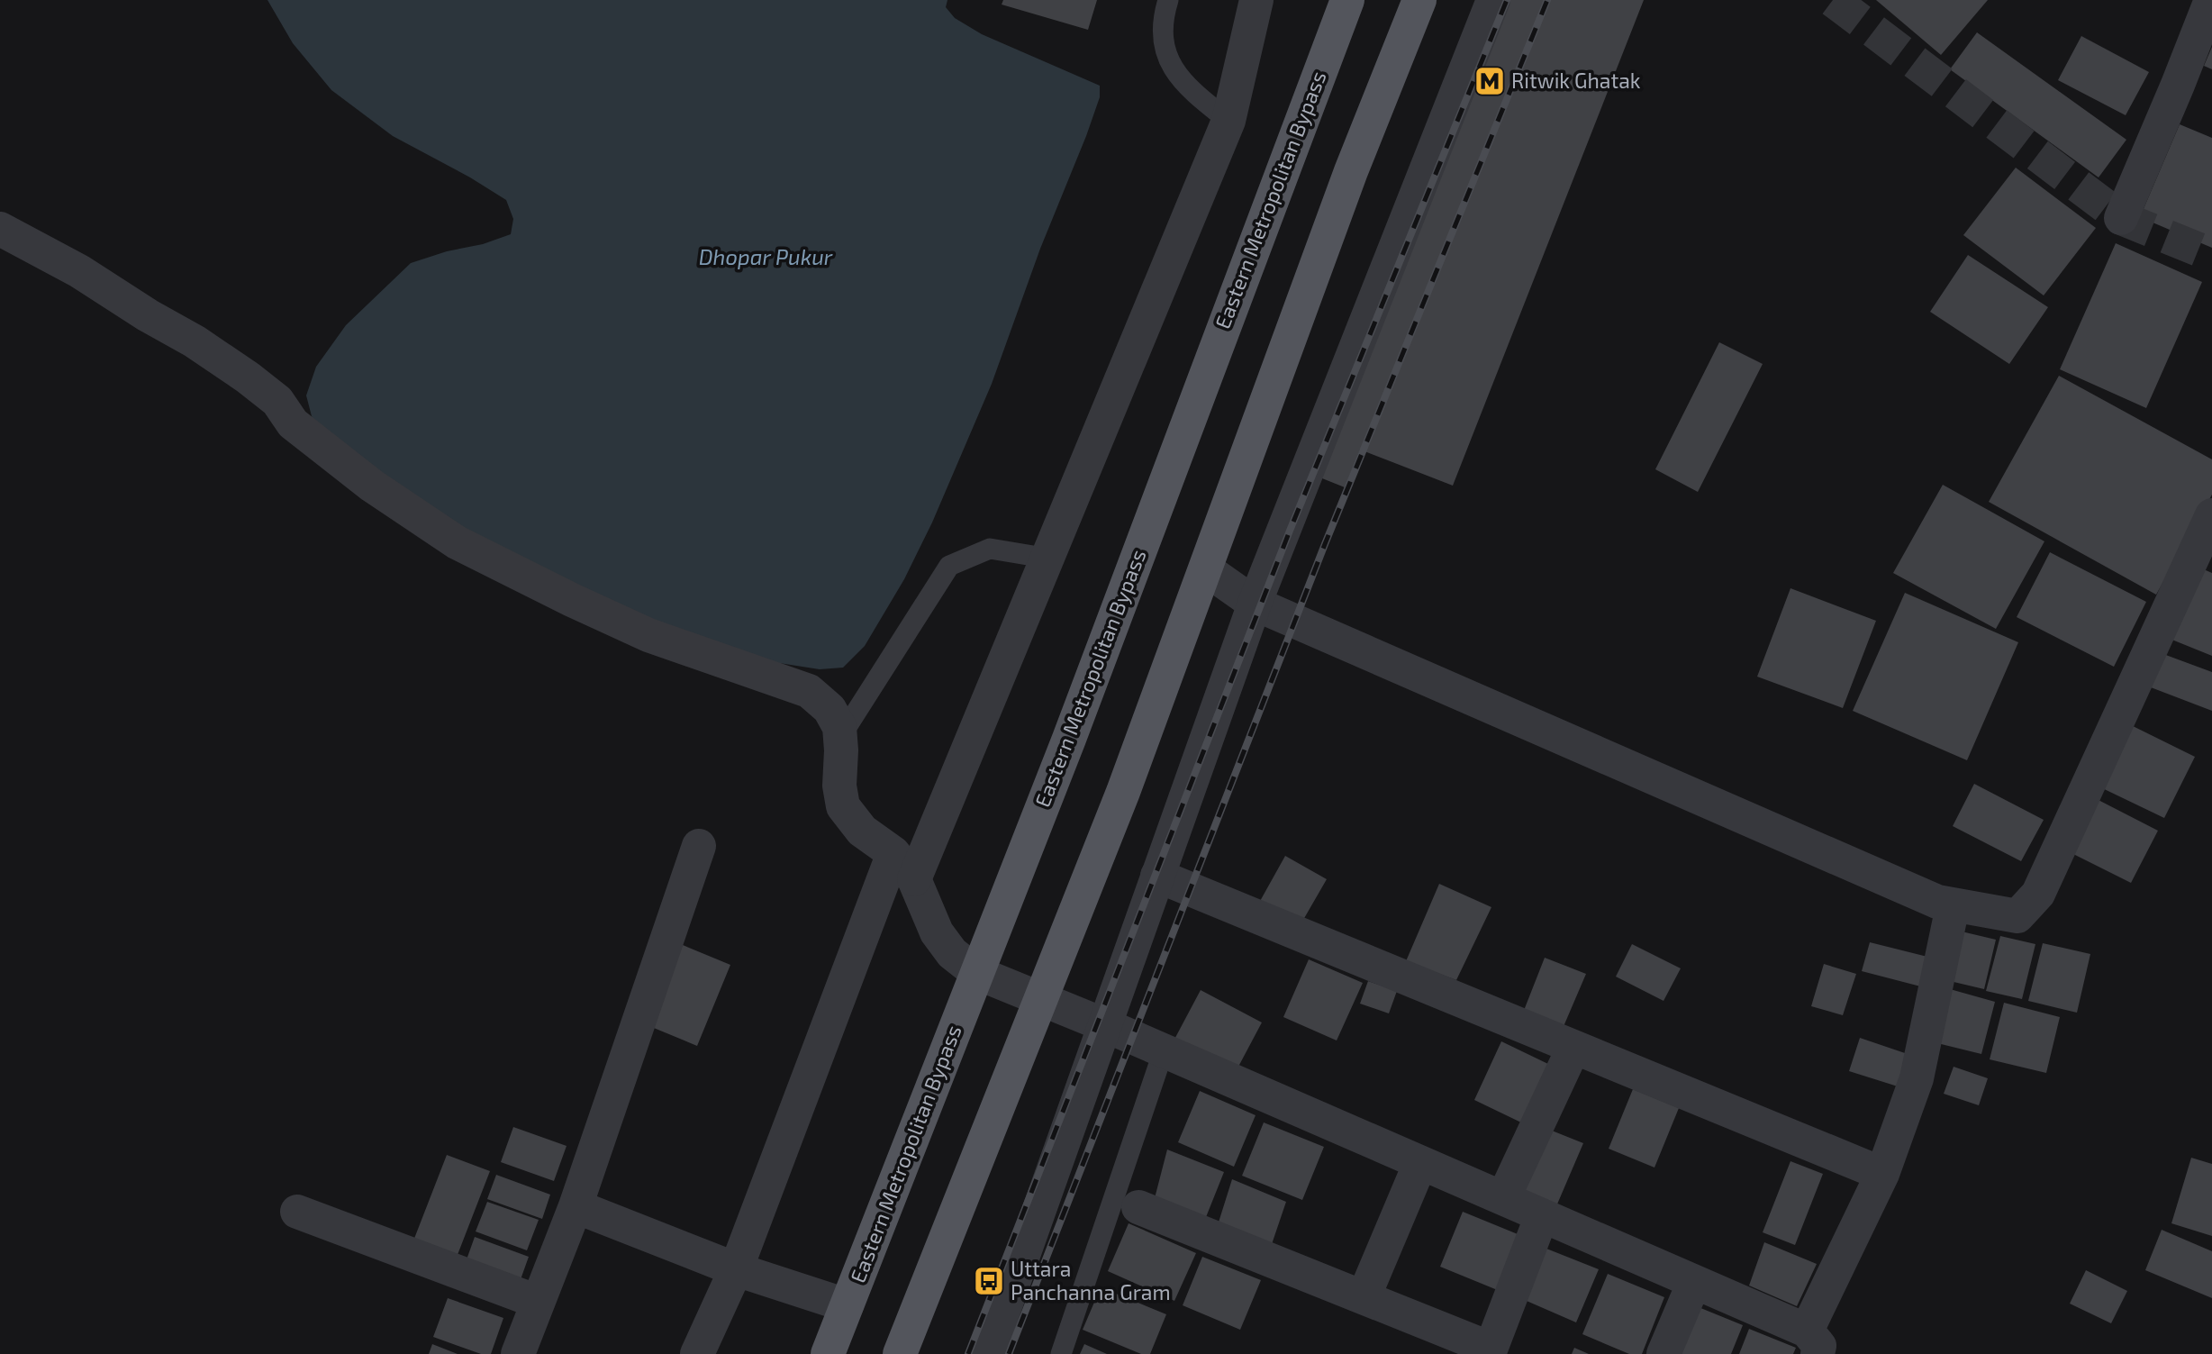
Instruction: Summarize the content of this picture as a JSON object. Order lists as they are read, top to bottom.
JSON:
{
  "streets": {
    "main road": ["Eastern Metropolitan Bypass"]
  },
  "water": ["Dhopar Pukur"],
  "places": {
    "metro station": ["Ritwik Ghatak"],
    "bus stop": ["Uttara Panchanna Gram"]
  }
}
